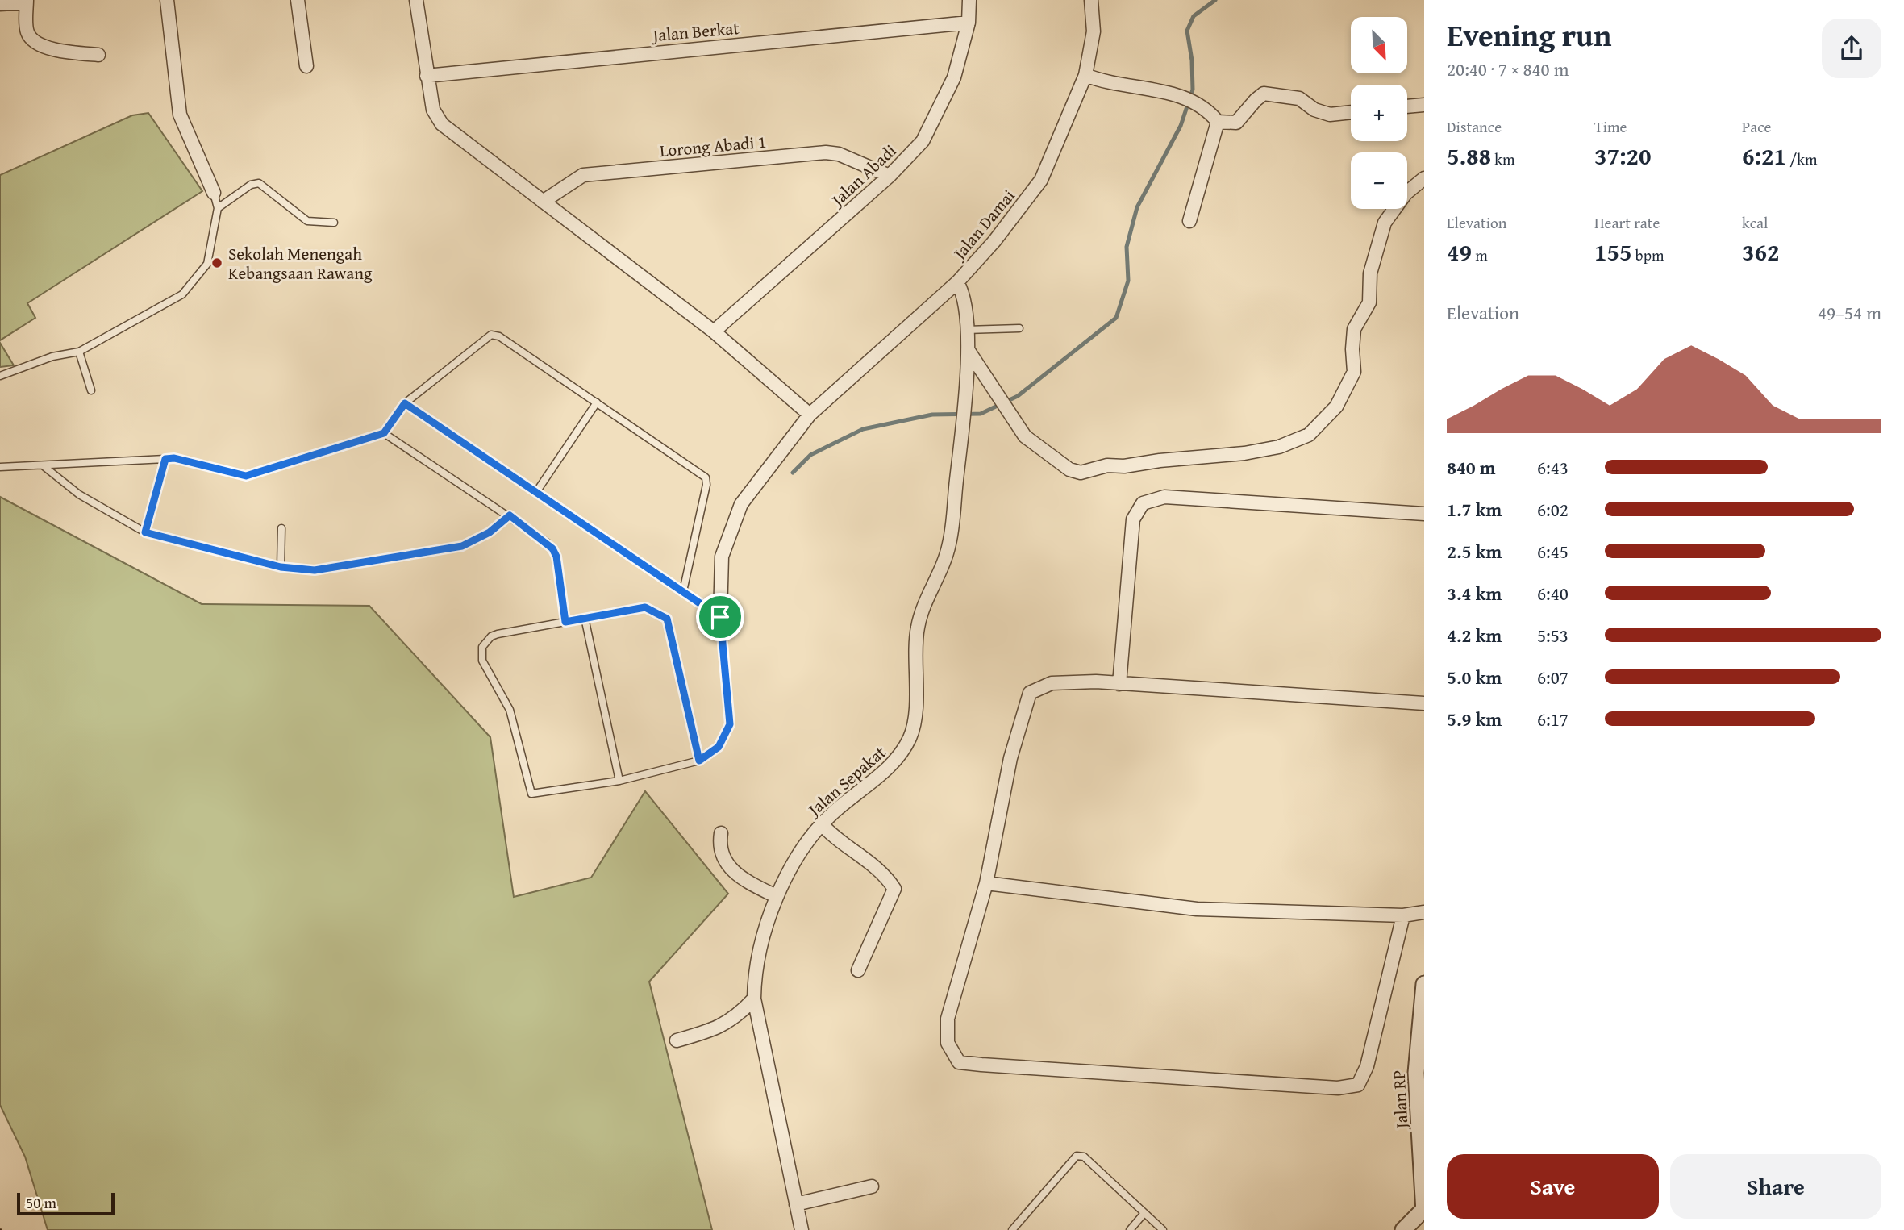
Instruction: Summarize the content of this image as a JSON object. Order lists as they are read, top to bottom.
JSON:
{
  "streets": {
    "street": [
      "Jalan Berkat",
      "Lorong Abadi 1",
      "Jalan Abadi",
      "Jalan Damai",
      "Jalan Sepakat",
      "Jalan RP"
    ]
  },
  "crossings": [
    ["Jalan Berkat", "Jalan Abadi"],
    ["Lorong Abadi 1", "Jalan Abadi"],
    ["Jalan Damai", "Jalan Sepakat"]
  ],
  "places": ["Sekolah Menengah Kebangsaan Rawang"],
  "scale_bar": "50 m",
  "north": "bottom right",
  "page": {
    "heading": ["Evening run", "20:40 · 7 × 840 m"],
    "map_buttons": ["+", "−"],
    "stats": [
      ["Distance", "5.88 km"],
      ["Time", "37:20"],
      ["Pace", "6:21 /km"],
      ["Elevation", "49 m"],
      ["Heart rate", "155 bpm"],
      ["kcal", "362"]
    ],
    "chart": ["Elevation", "49–54 m"],
    "list": [
      {
        "name": "840 m",
        "note": "6:43"
      },
      {
        "name": "1.7 km",
        "note": "6:02"
      },
      {
        "name": "2.5 km",
        "note": "6:45"
      },
      {
        "name": "3.4 km",
        "note": "6:40"
      },
      {
        "name": "4.2 km",
        "note": "5:53"
      },
      {
        "name": "5.0 km",
        "note": "6:07"
      },
      {
        "name": "5.9 km",
        "note": "6:17"
      }
    ],
    "buttons": ["Save", "Share"],
    "scale": "50 m"
  }
}
